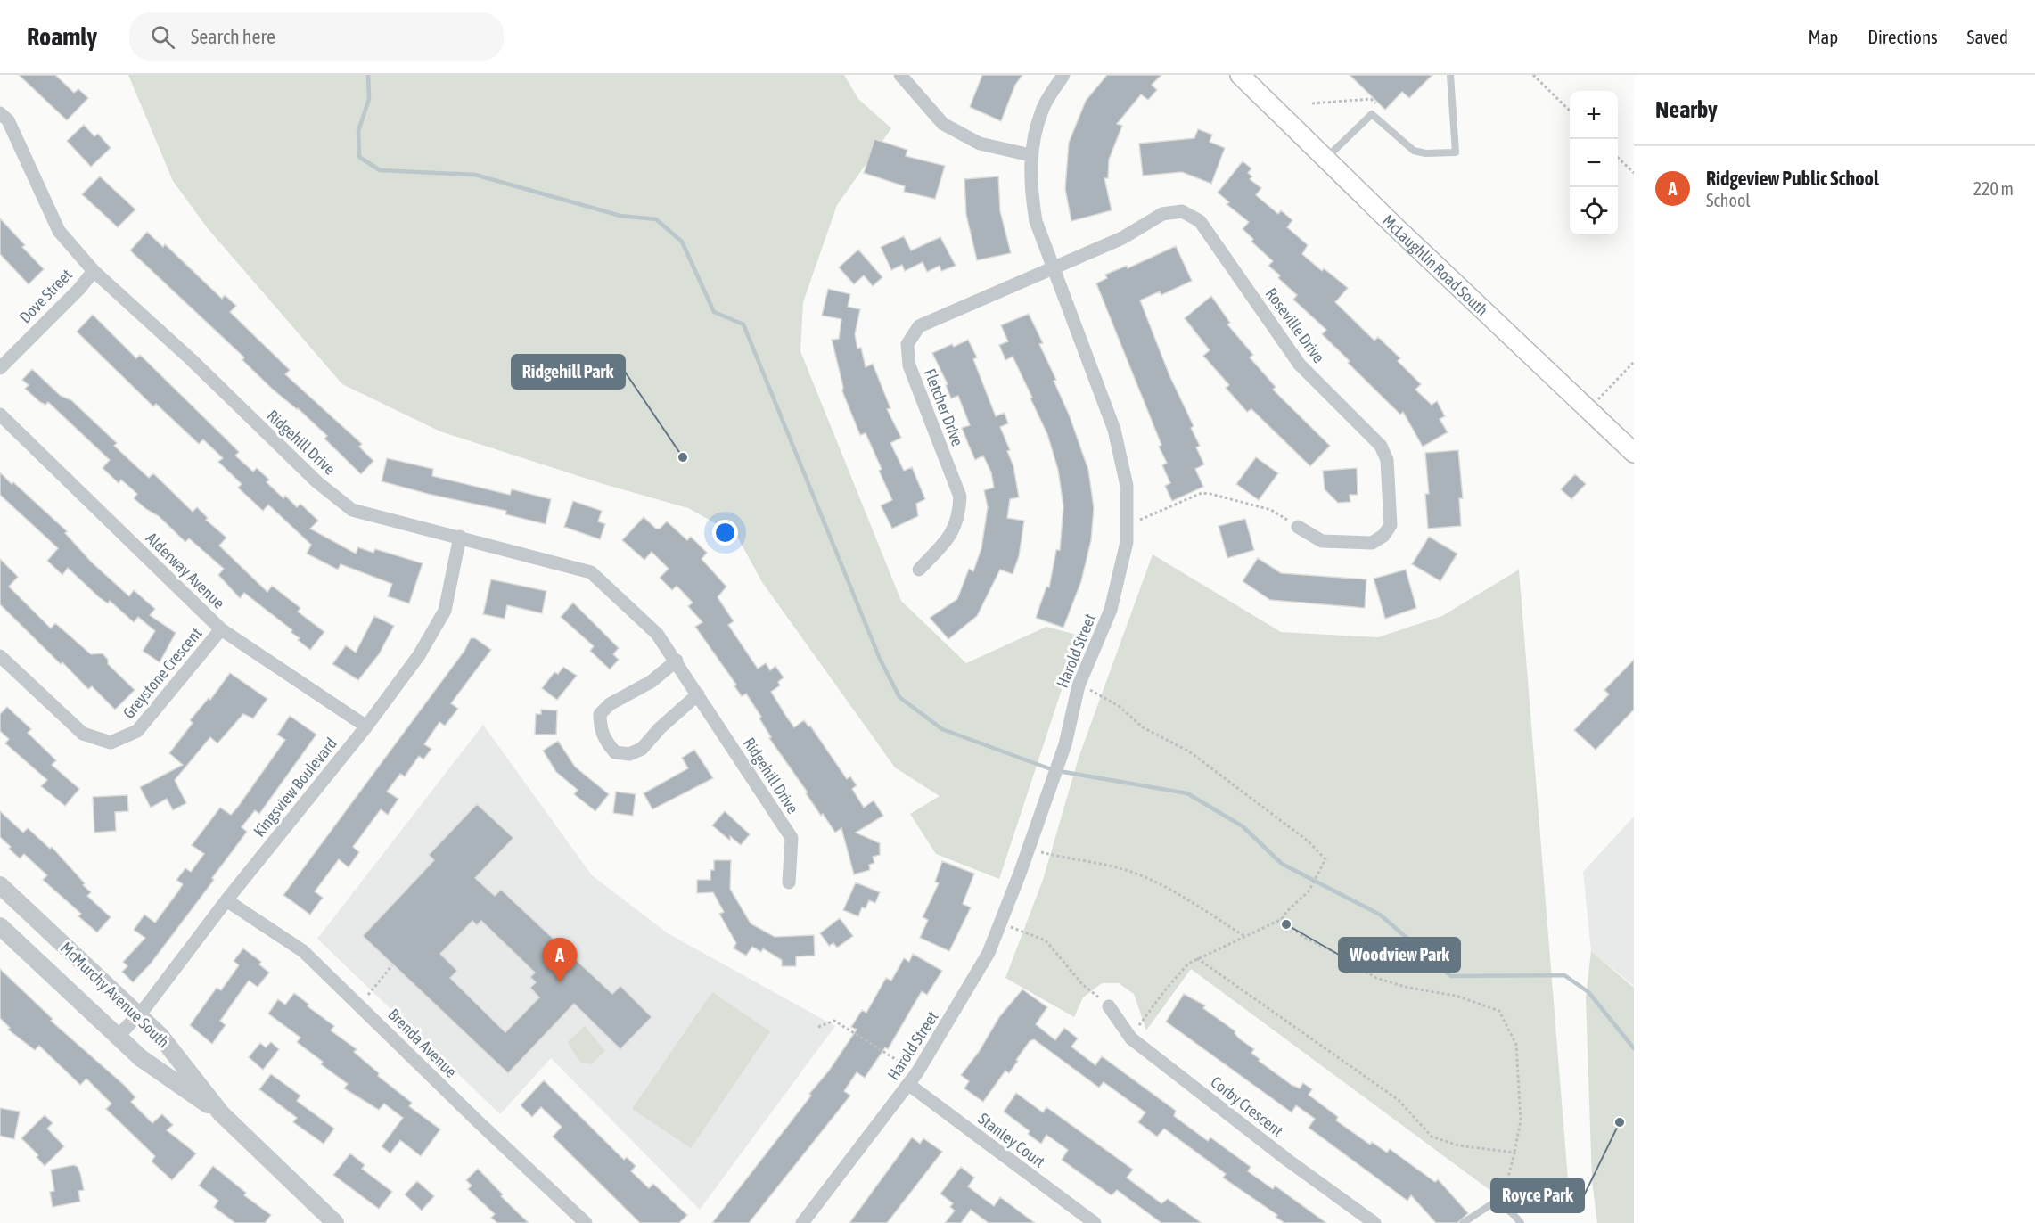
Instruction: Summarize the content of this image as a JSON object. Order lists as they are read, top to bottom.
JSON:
{
  "streets": {
    "main road": ["McLaughlin Road South"],
    "street": [
      "Dove Street",
      "Roseville Drive",
      "Fletcher Drive",
      "Ridgehill Drive",
      "Alderway Avenue",
      "Harold Street",
      "Greystone Crescent",
      "Kingsview Boulevard",
      "McMurchy Avenue South",
      "Brenda Avenue",
      "Corby Crescent",
      "Stanley Court"
    ]
  },
  "crossings": [
    ["Dove Street", "Ridgehill Drive"],
    ["Roseville Drive", "Fletcher Drive"],
    ["Roseville Drive", "Harold Street"],
    ["Fletcher Drive", "Harold Street"],
    ["Ridgehill Drive", "Kingsview Boulevard"],
    ["Alderway Avenue", "Greystone Crescent"],
    ["Alderway Avenue", "Kingsview Boulevard"],
    ["Harold Street", "Stanley Court"],
    ["Kingsview Boulevard", "McMurchy Avenue South"],
    ["Kingsview Boulevard", "Brenda Avenue"]
  ],
  "places": ["Ridgehill Park", "Woodview Park", "Royce Park"],
  "page": {
    "header": "Roamly",
    "search": "Search here",
    "nav": ["Map", "Directions", "Saved"],
    "heading": "Nearby",
    "map_buttons": ["+", "−"],
    "list": [
      {
        "mark": "A",
        "name": "Ridgeview Public School",
        "note": "School",
        "value": "220 m"
      }
    ],
    "pins": "A"
  }
}
